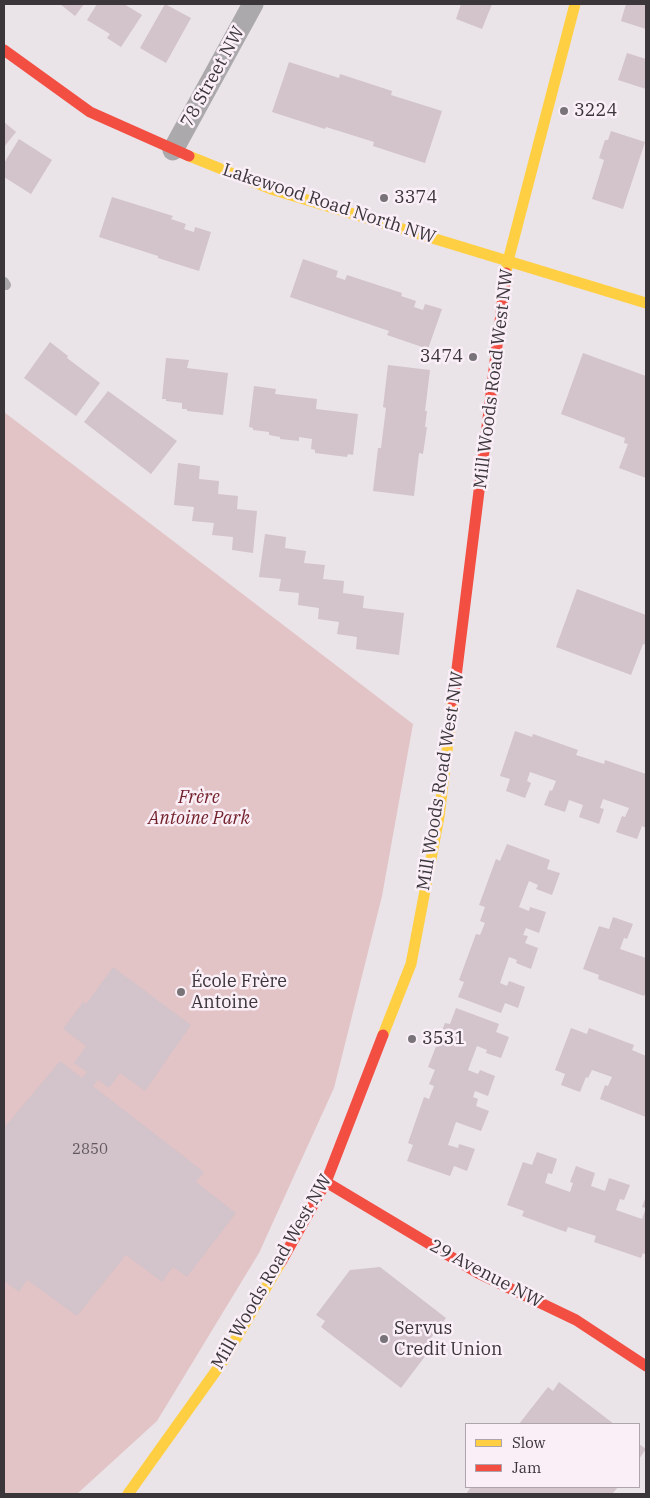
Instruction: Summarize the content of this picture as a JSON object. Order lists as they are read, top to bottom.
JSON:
{
  "streets": {
    "street": [
      "78 Street NW",
      "Lakewood Road North NW",
      "Mill Woods Road West NW",
      "29 Avenue NW"
    ]
  },
  "crossings": [
    ["78 Street NW", "Lakewood Road North NW"],
    ["Lakewood Road North NW", "Mill Woods Road West NW"],
    ["Mill Woods Road West NW", "29 Avenue NW"]
  ],
  "parks": ["Frère Antoine Park"],
  "places": [
    "3224",
    "3374",
    "3474",
    "École Frère Antoine",
    "3531",
    "Servus Credit Union"
  ],
  "house_numbers": ["2850"],
  "legend": ["Slow", "Jam"]
}
